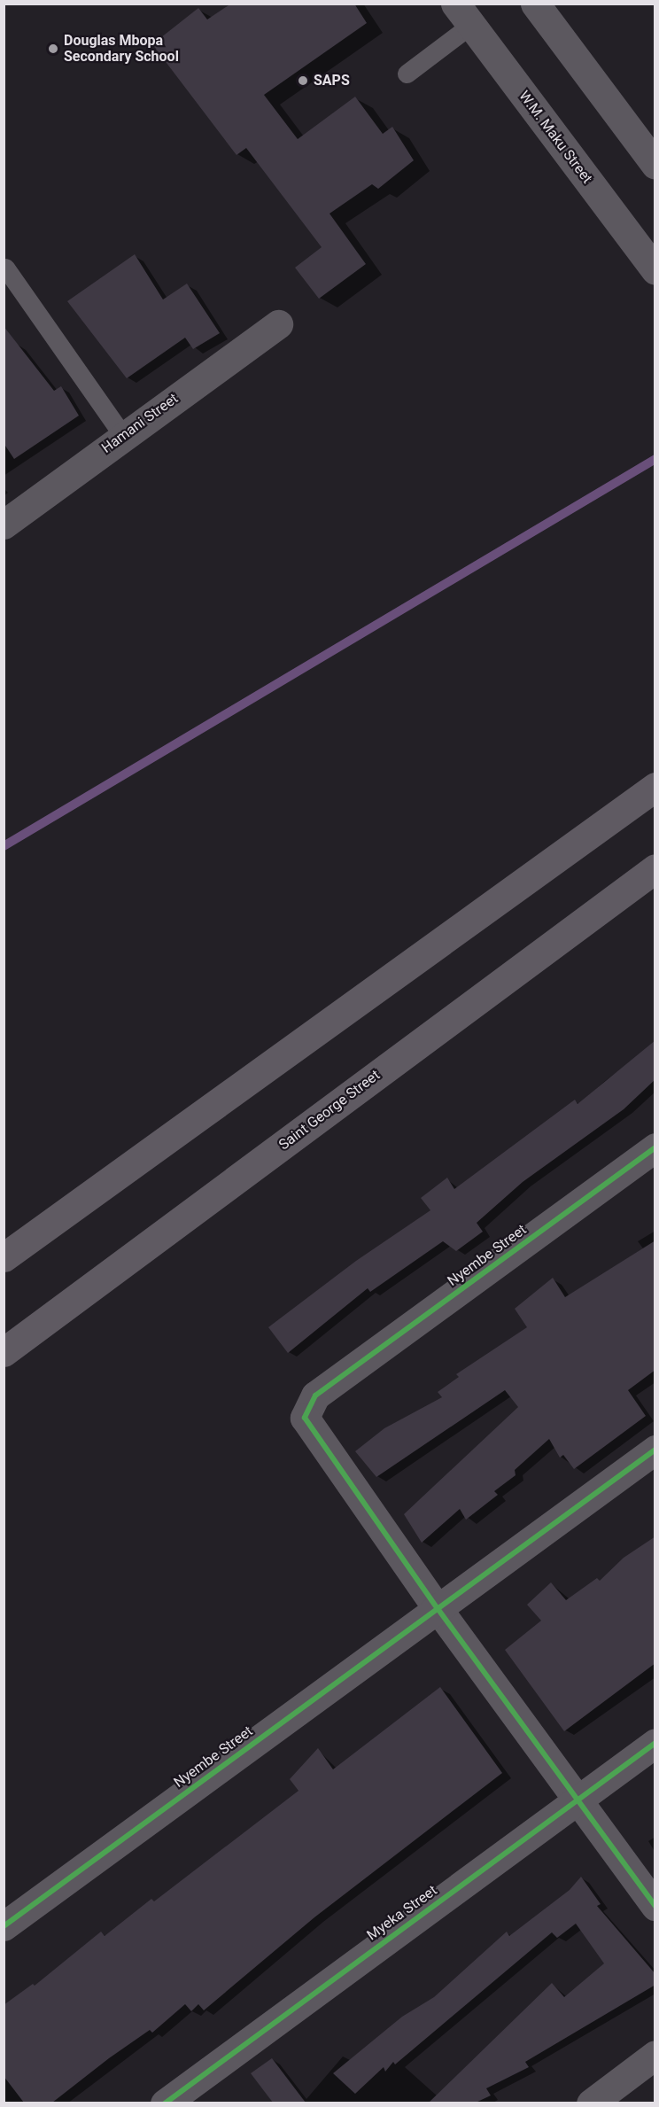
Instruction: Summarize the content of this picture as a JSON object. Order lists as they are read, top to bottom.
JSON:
{
  "streets": {
    "main road": ["Saint George Street"],
    "street": [
      "W.M. Maku Street",
      "Hamani Street",
      "Nyembe Street",
      "Myeka Street"
    ]
  },
  "places": ["Douglas Mbopa Secondary School", "SAPS"]
}
